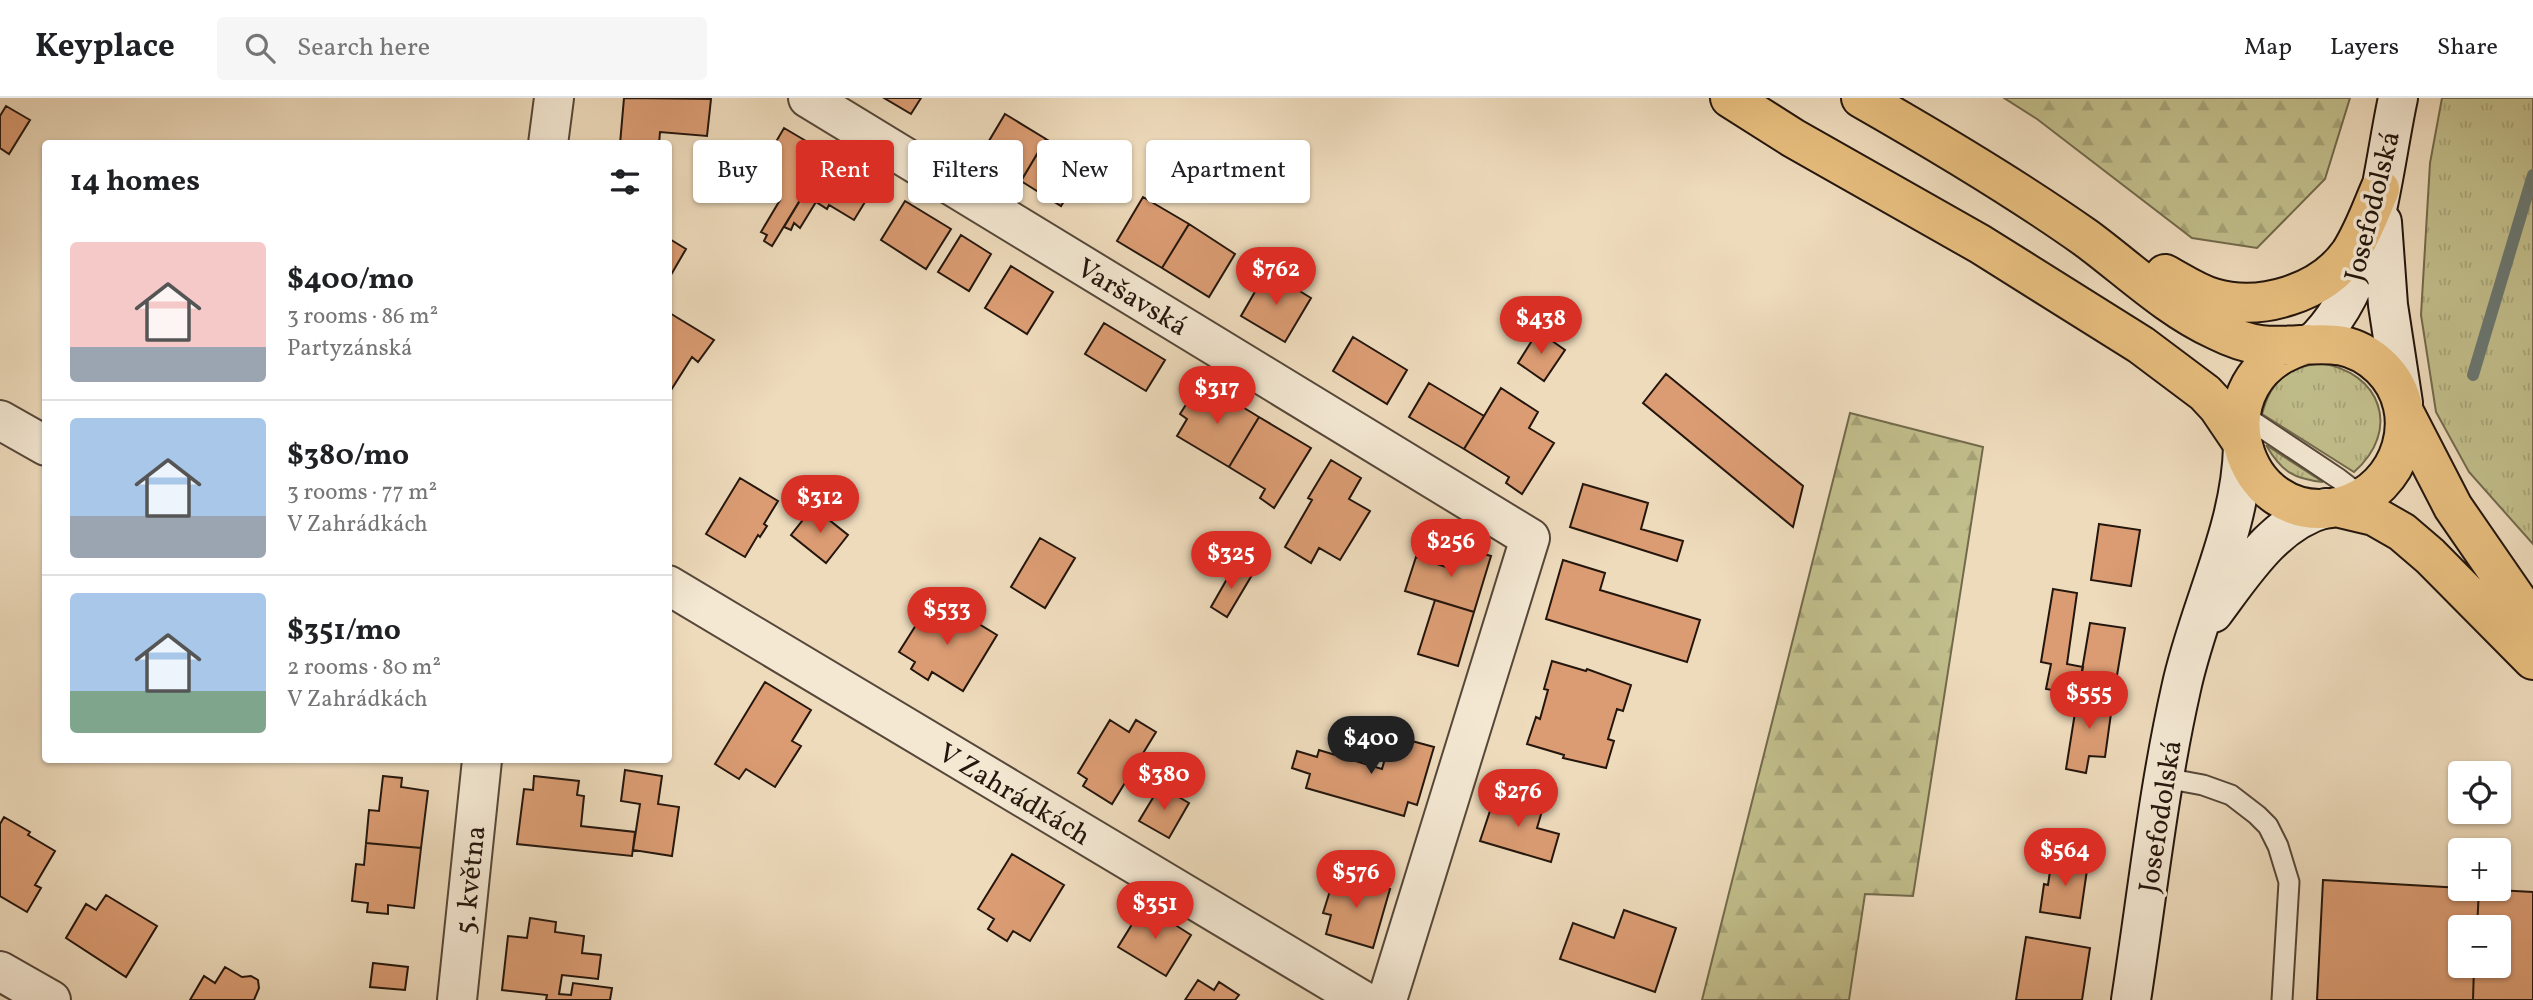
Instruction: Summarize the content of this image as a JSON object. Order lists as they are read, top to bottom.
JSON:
{
  "streets": {
    "street": [
      "Josefodolská",
      "Varšavská",
      "V Zahrádkách",
      "5. května"
    ]
  },
  "page": {
    "header": "Keyplace",
    "search": "Search here",
    "nav": ["Map", "Layers", "Share"],
    "chip": [
      "Buy",
      "Rent",
      "Filters",
      "New",
      "Apartment"
    ],
    "heading": "14 homes",
    "list": [
      {
        "name": "$400/mo",
        "note": "3 rooms · 86 m² · Partyzánská"
      },
      {
        "name": "$380/mo",
        "note": "3 rooms · 77 m² · V Zahrádkách"
      },
      {
        "name": "$351/mo",
        "note": "2 rooms · 80 m² · V Zahrádkách"
      }
    ],
    "price": [
      "$762",
      "$438",
      "$317",
      "$312",
      "$256",
      "$325",
      "$533",
      "$555",
      "$400",
      "$380",
      "$276",
      "$564",
      "$576",
      "$351"
    ],
    "map_buttons": ["+", "−"]
  }
}
